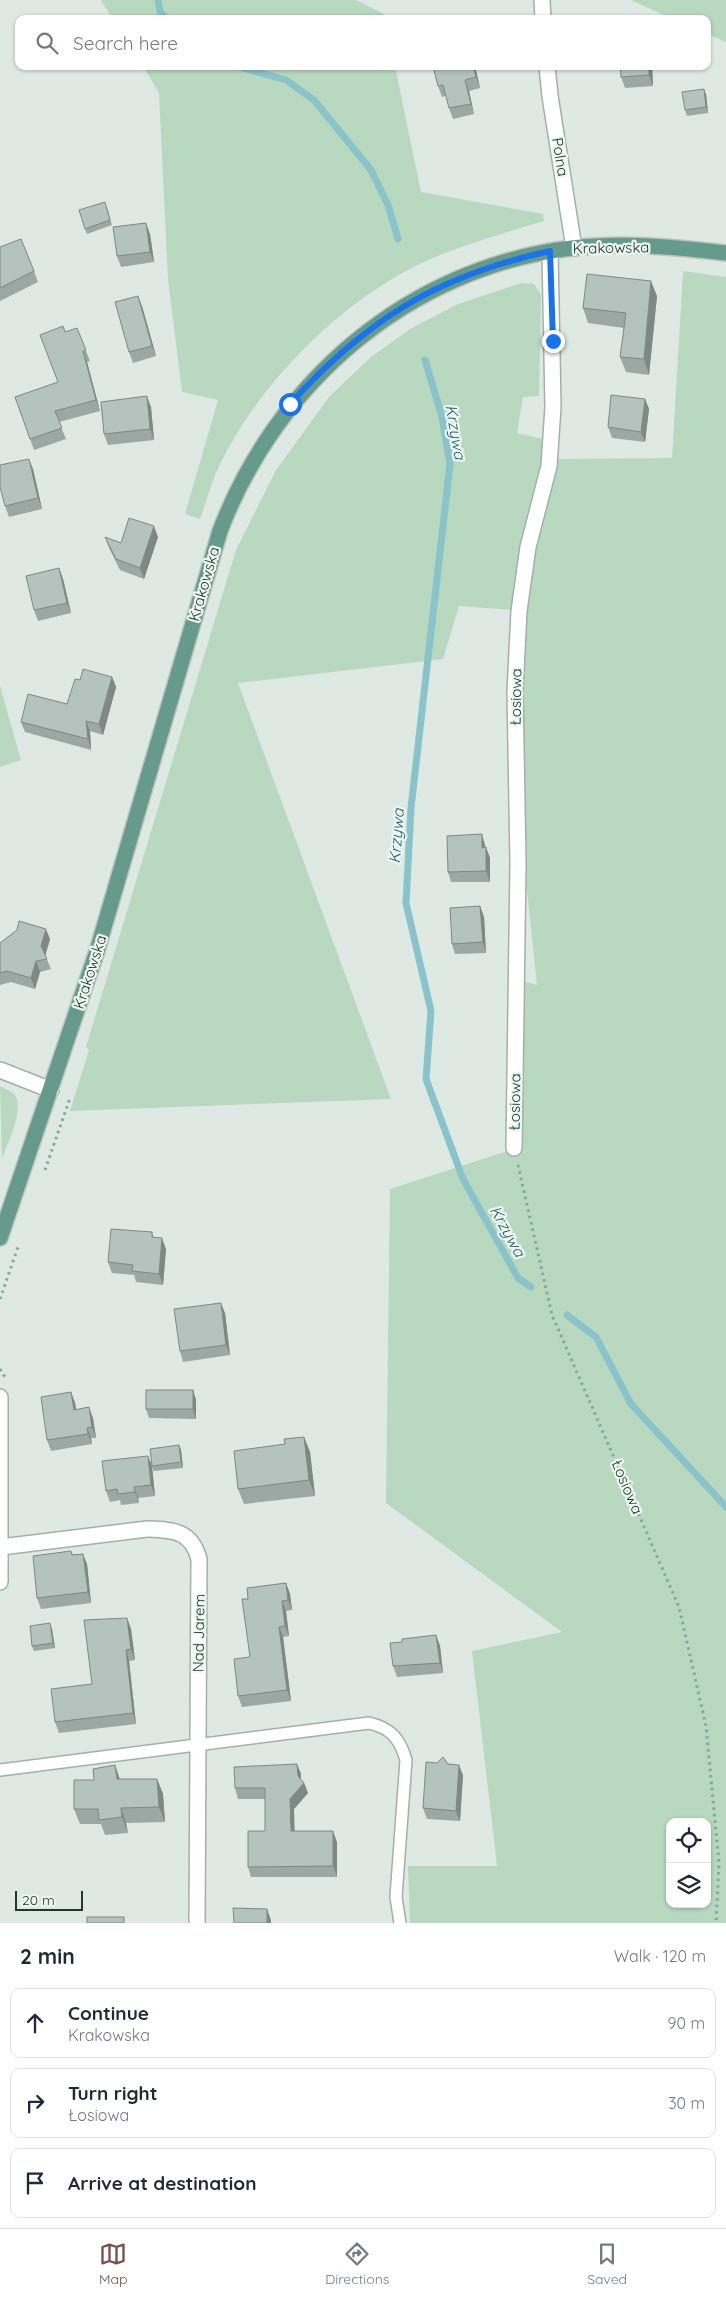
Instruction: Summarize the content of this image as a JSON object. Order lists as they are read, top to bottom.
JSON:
{
  "streets": {
    "main road": ["Krakowska"],
    "street": ["Polna", "Łosiowa", "Nad Jarem"]
  },
  "crossings": [
    ["Polna", "Krakowska"],
    ["Krakowska", "Łosiowa"]
  ],
  "water": ["Krzywa"],
  "scale_bar": "20 m",
  "page": {
    "search": "Search here",
    "scale": "20 m",
    "heading": ["2 min", "Walk · 120 m"],
    "list": [
      ["Continue", "Krakowska", "90 m"],
      ["Turn right", "Łosiowa", "30 m"],
      "Arrive at destination"
    ],
    "nav": ["Map", "Directions", "Saved"]
  }
}
